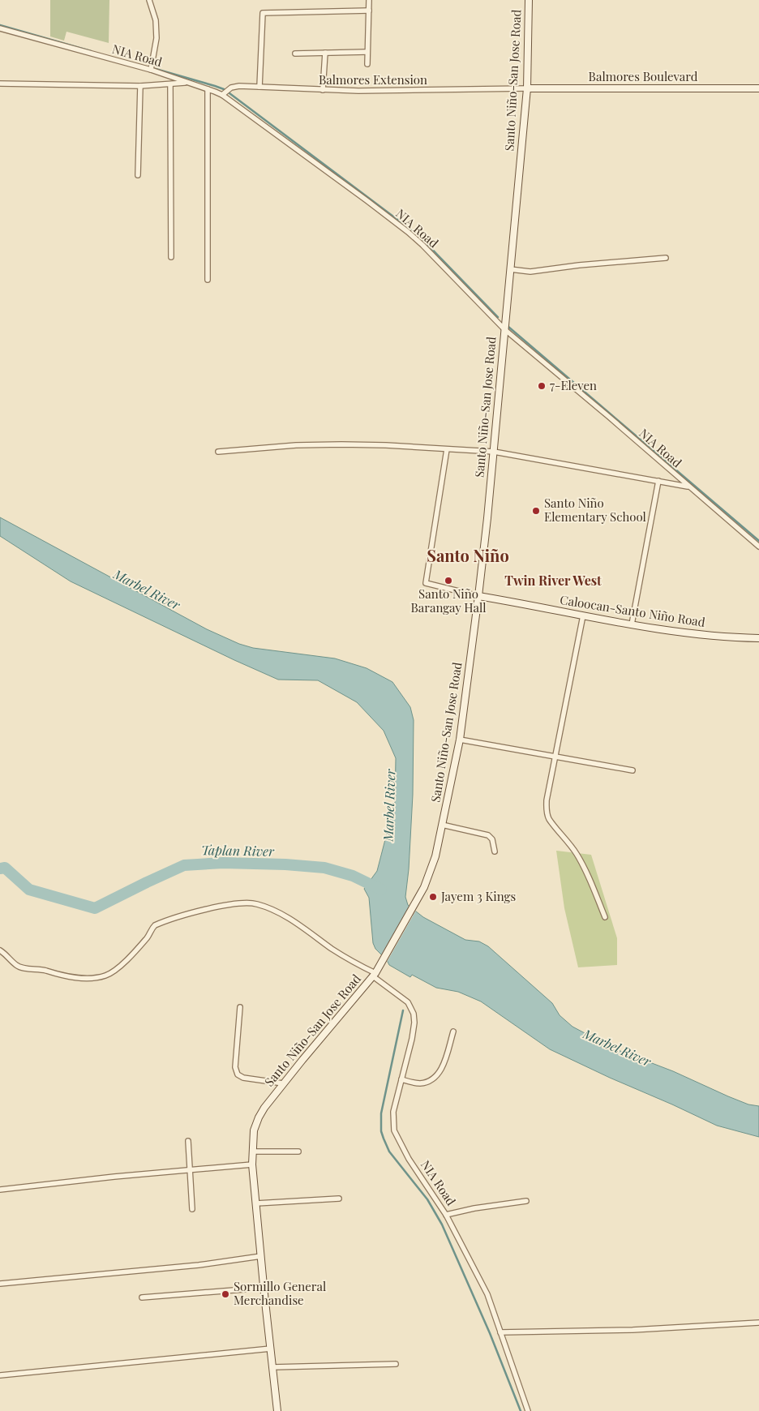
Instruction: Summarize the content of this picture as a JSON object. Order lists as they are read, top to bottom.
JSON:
{
  "streets": {
    "main road": ["Balmores Boulevard", "Santo Niño-San Jose Road", "Caloocan-Santo Niño Road"],
    "street": ["NIA Road", "Balmores Extension"]
  },
  "crossings": [
    ["NIA Road", "Balmores Extension"],
    ["NIA Road", "Santo Niño-San Jose Road"],
    ["Balmores Boulevard", "Balmores Extension"],
    ["Balmores Boulevard", "Santo Niño-San Jose Road"],
    ["Balmores Extension", "Santo Niño-San Jose Road"],
    ["Santo Niño-San Jose Road", "Caloocan-Santo Niño Road"]
  ],
  "districts": ["Santo Niño", "Twin River West"],
  "water": ["Marbel River", "Taplan River"],
  "places": [
    "7-Eleven",
    "Santo Niño Elementary School",
    "Santo Niño Barangay Hall",
    "Jayem 3 Kings",
    "Sormillo General Merchandise"
  ]
}
